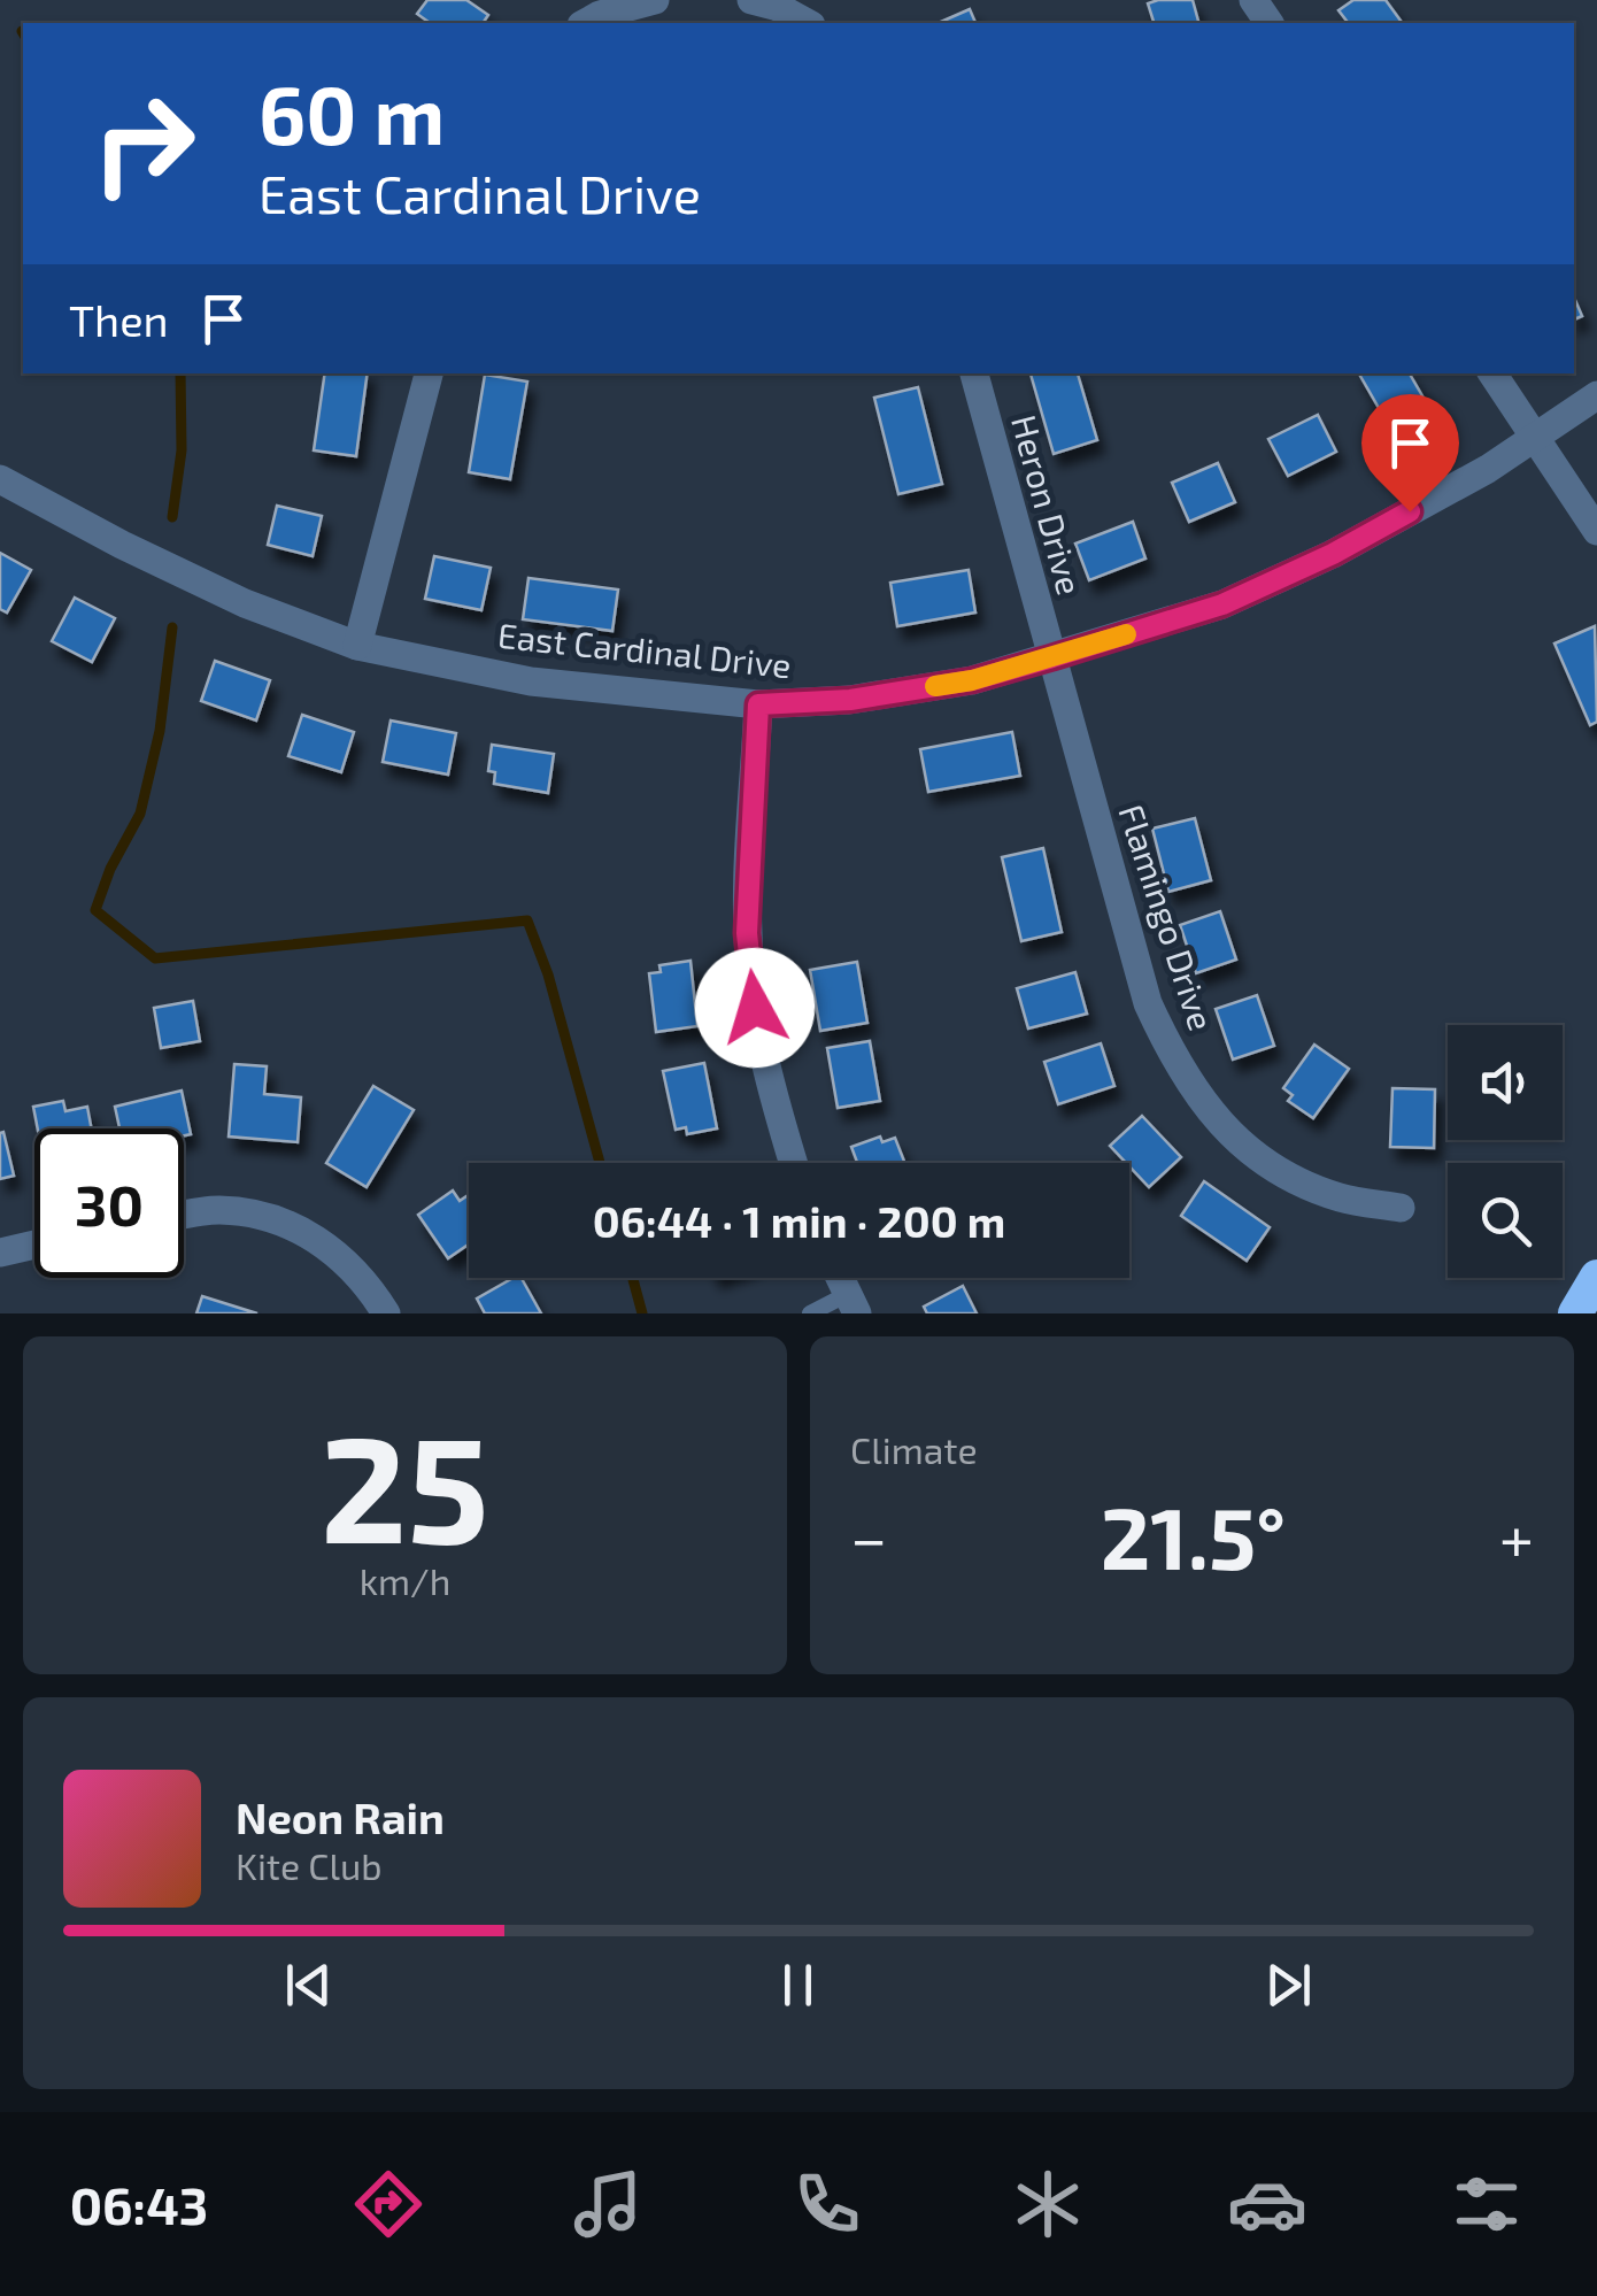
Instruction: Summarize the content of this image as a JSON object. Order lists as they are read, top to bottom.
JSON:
{
  "streets": {
    "street": ["Heron Drive", "East Cardinal Drive", "Flamingo Drive"]
  },
  "crossings": [
    ["Heron Drive", "East Cardinal Drive"],
    ["Heron Drive", "Flamingo Drive"],
    ["East Cardinal Drive", "Flamingo Drive"]
  ],
  "page": {
    "turn": ["60 m", "East Cardinal Drive"],
    "then": "Then",
    "limit": "30",
    "trip": "06:44 · 1 min · 200 m",
    "tile": [
      ["25", "km/h"],
      "Climate"
    ],
    "heat": ["−", "21.5°", "+"],
    "song": ["Neon Rain", "Kite Club"],
    "tabs": "06:43"
  }
}
